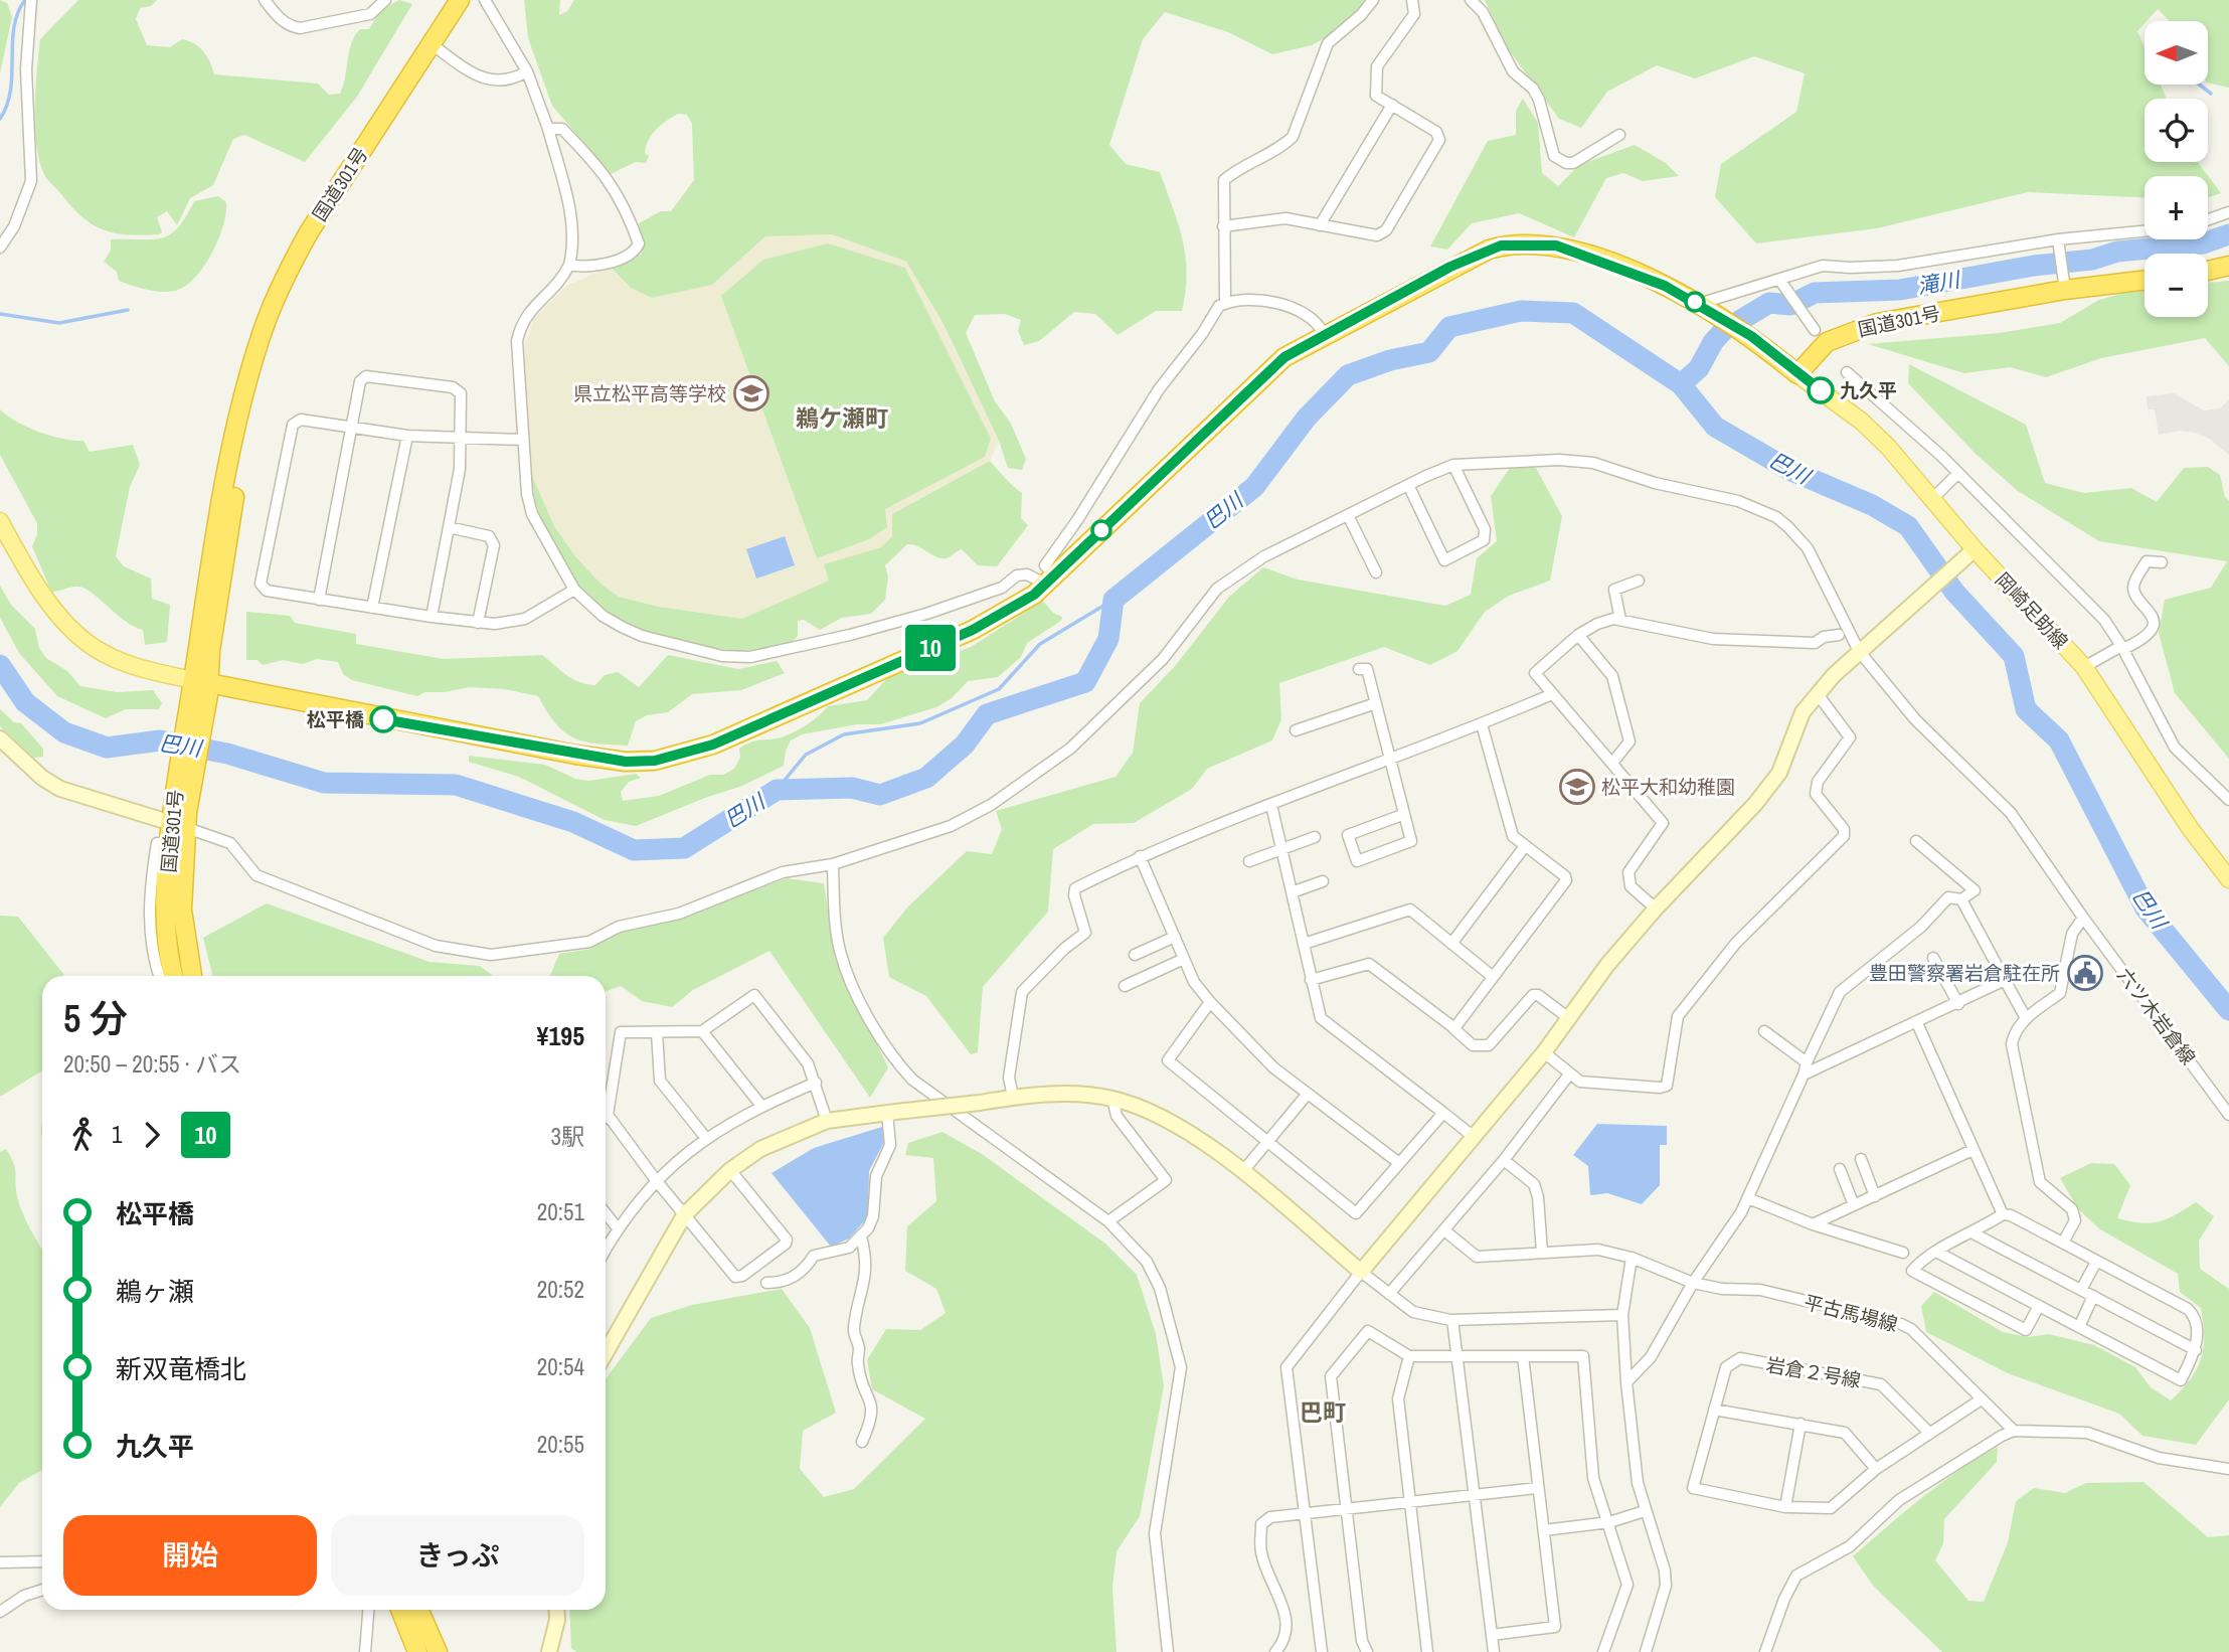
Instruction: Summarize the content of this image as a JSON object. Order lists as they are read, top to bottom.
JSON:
{
  "streets": {
    "highway": ["国道301号"],
    "main road": ["岡崎足助線"],
    "street": ["六ツ木岩倉線", "平古馬場線", "岩倉２号線"]
  },
  "crossings": [
    ["国道301号", "岡崎足助線"]
  ],
  "districts": ["鵜ケ瀬町", "巴町"],
  "water": ["滝川", "巴川"],
  "places": {
    "other": ["九久平", "松平橋"],
    "school or university": ["県立松平高等学校", "松平大和幼稚園"],
    "public building": ["豊田警察署岩倉駐在所"]
  },
  "lines": ["bus line 10"],
  "north": "left",
  "page": {
    "on_map": "10",
    "map_buttons": ["+", "−"],
    "heading": ["5 分", "20:50 – 20:55 · バス", "¥195"],
    "legs": ["1", "10", "3駅"],
    "list": [
      {
        "name": "松平橋",
        "value": "20:51"
      },
      {
        "name": "鵜ヶ瀬",
        "value": "20:52"
      },
      {
        "name": "新双竜橋北",
        "value": "20:54"
      },
      {
        "name": "九久平",
        "value": "20:55"
      }
    ],
    "buttons": ["開始", "きっぷ"]
  }
}
